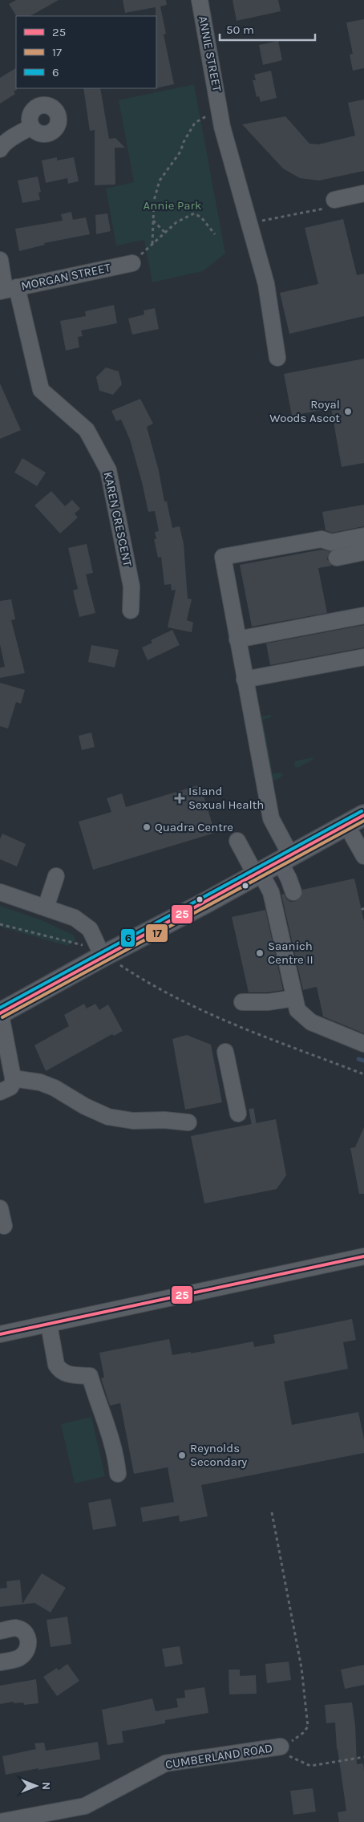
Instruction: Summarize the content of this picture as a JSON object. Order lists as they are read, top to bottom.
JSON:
{
  "streets": {
    "street": [
      "ANNIE STREET",
      "MORGAN STREET",
      "KAREN CRESCENT",
      "CUMBERLAND ROAD"
    ]
  },
  "crossings": [
    ["MORGAN STREET", "KAREN CRESCENT"]
  ],
  "parks": ["Annie Park"],
  "places": {
    "other": [
      "Royal Woods Ascot",
      "Quadra Centre",
      "Saanich Centre II",
      "Reynolds Secondary"
    ],
    "health": ["Island Sexual Health"]
  },
  "lines": ["transit line 6", "transit line 25", "transit line 17"],
  "legend": ["25", "17", "6"],
  "scale_bar": "50 m",
  "north": "right"
}
